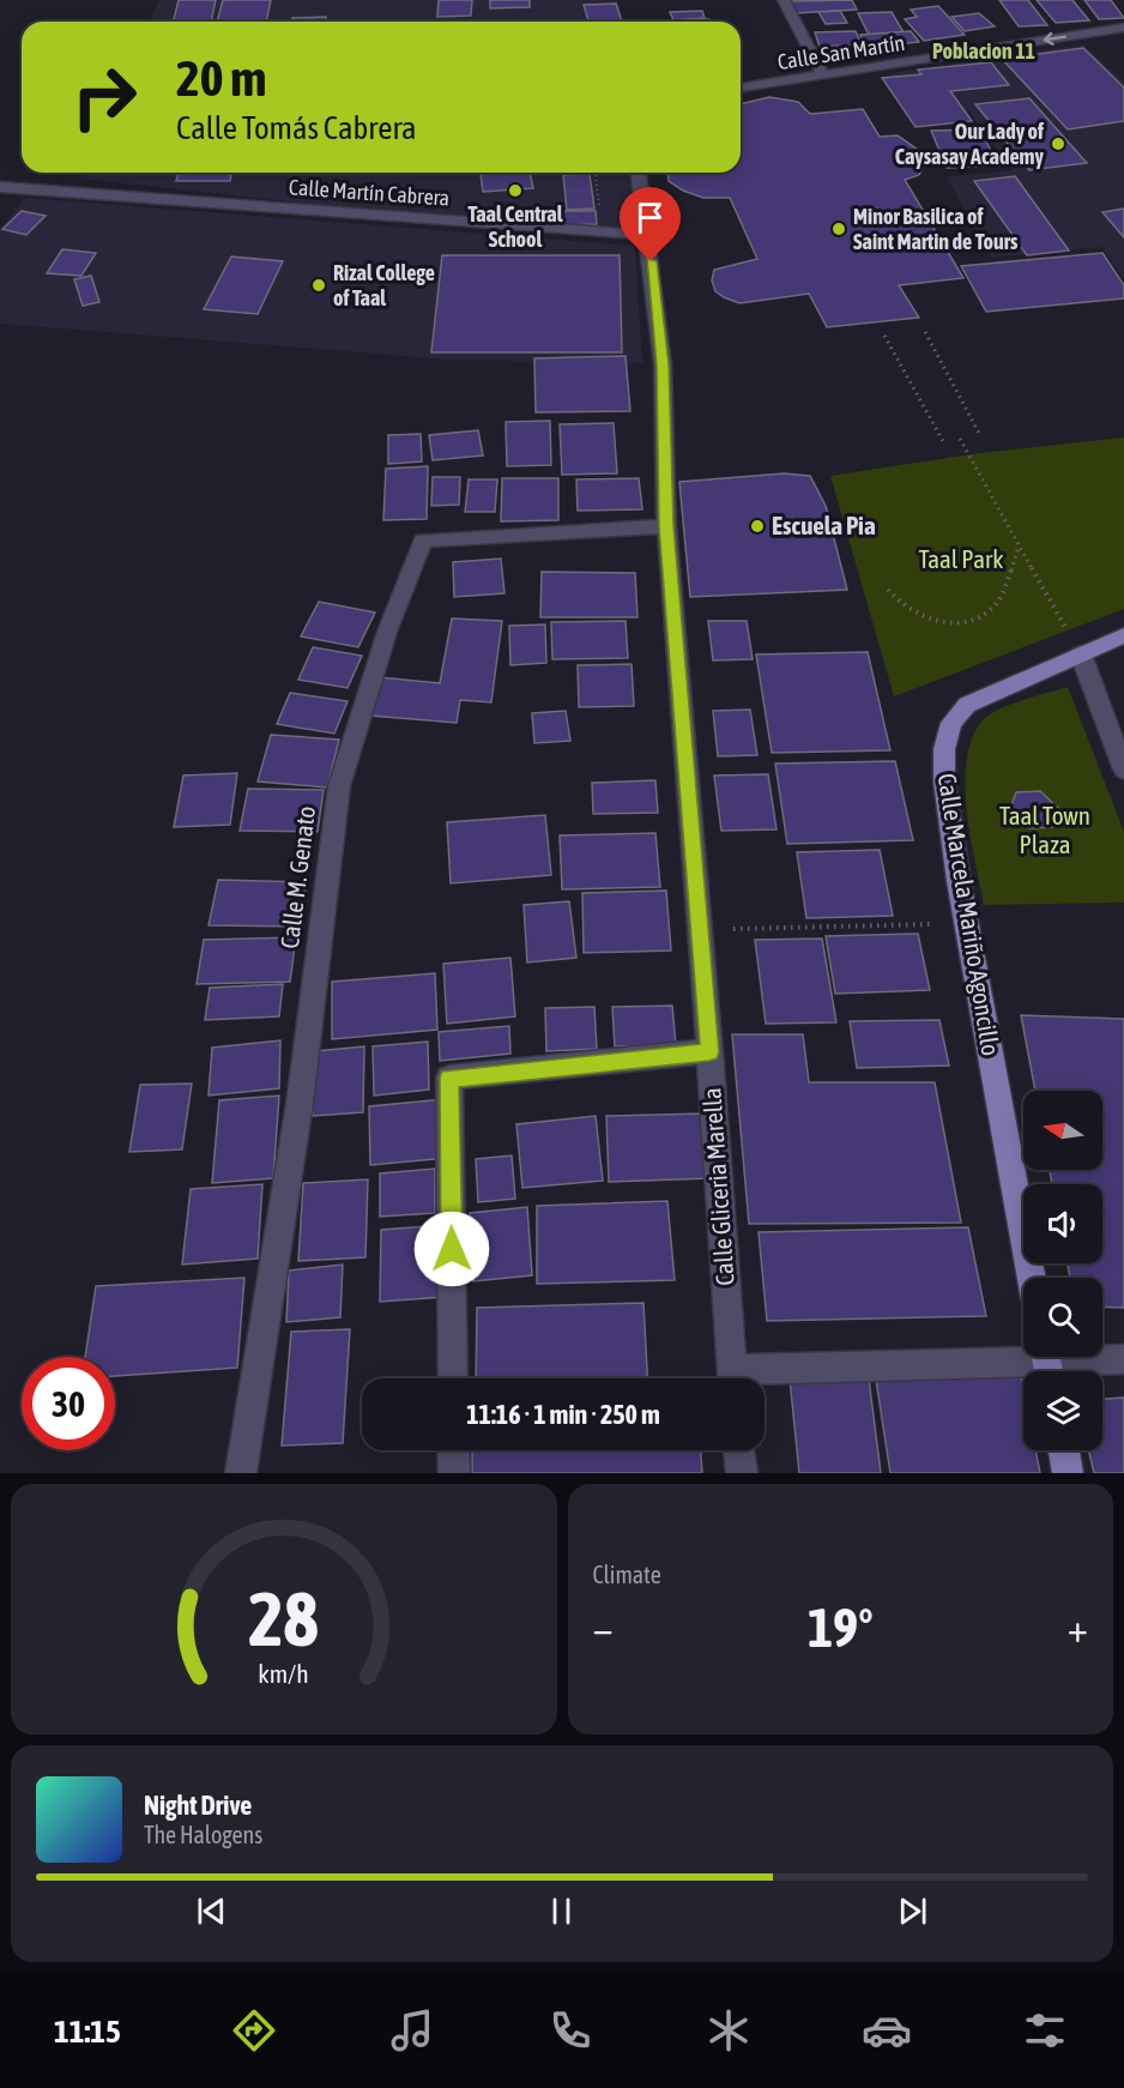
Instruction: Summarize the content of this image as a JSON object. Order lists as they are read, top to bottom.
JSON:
{
  "streets": {
    "main road": ["Calle Marcela Mariño Agoncillo"],
    "street": [
      "Calle San Martín",
      "Calle Martín Cabrera",
      "Calle M. Genato",
      "Calle Gliceria Marella"
    ]
  },
  "crossings": [
    ["Calle Martín Cabrera", "Calle Gliceria Marella"],
    ["Calle M. Genato", "Calle Gliceria Marella"]
  ],
  "one_way": ["Calle San Martín"],
  "districts": ["Poblacion 11"],
  "parks": ["Taal Park", "Taal Town Plaza"],
  "places": [
    "Our Lady of Caysasay Academy",
    "Taal Central School",
    "Minor Basilica of Saint Martin de Tours",
    "Rizal College of Taal",
    "Escuela Pia"
  ],
  "north": "left",
  "page": {
    "turn": ["20 m", "Calle Tomás Cabrera"],
    "limit": "30",
    "trip": "11:16 · 1 min · 250 m",
    "tile": "Climate",
    "heat": ["−", "19°", "+"],
    "song": ["Night Drive", "The Halogens"],
    "tabs": "11:15",
    "gauge": ["28", "km/h"]
  }
}
